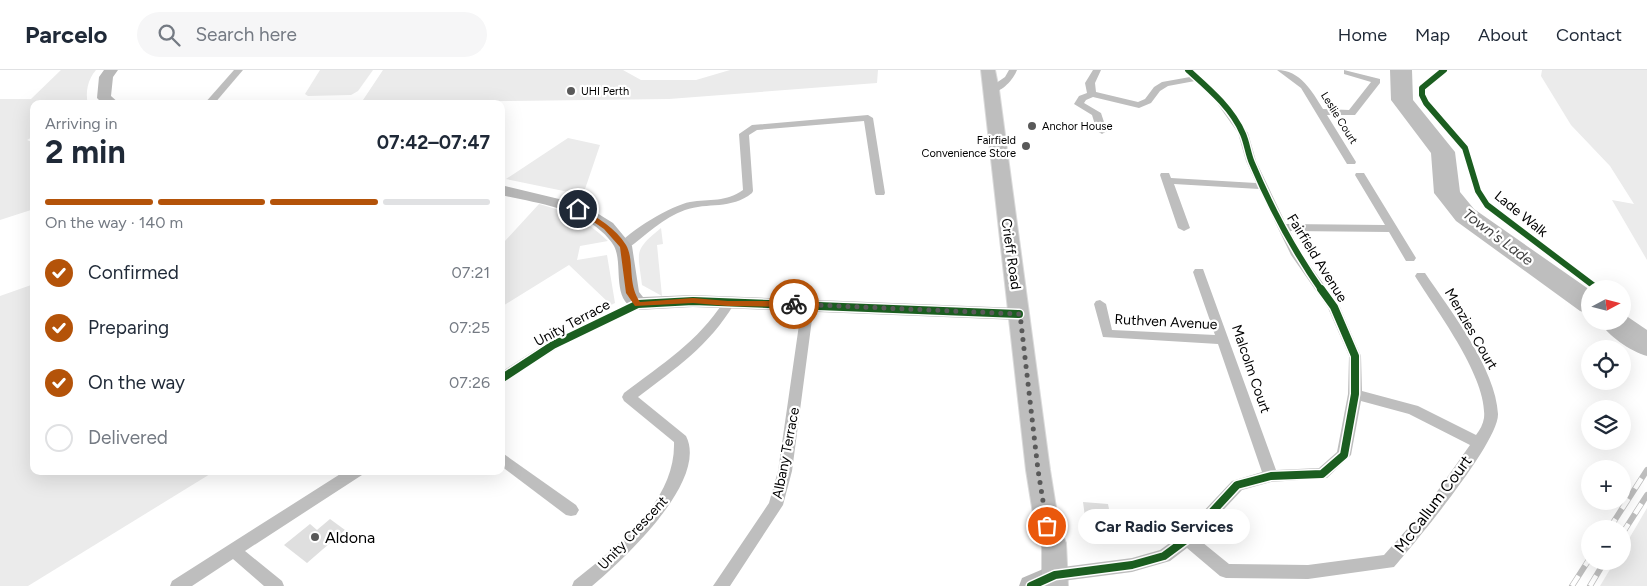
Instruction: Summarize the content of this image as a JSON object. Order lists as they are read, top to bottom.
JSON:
{
  "streets": {
    "main road": ["Crieff Road"],
    "street": [
      "Leslie Court",
      "Fairfield Avenue",
      "Ruthven Avenue",
      "Unity Terrace",
      "Menzies Court",
      "Malcolm Court",
      "Albany Terrace",
      "McCallum Court",
      "Unity Crescent"
    ],
    "cycle path": ["Lade Walk"]
  },
  "crossings": [
    ["Crieff Road", "Fairfield Avenue"],
    ["Crieff Road", "Unity Terrace"],
    ["Fairfield Avenue", "Malcolm Court"],
    ["Fairfield Avenue", "McCallum Court"],
    ["Ruthven Avenue", "Malcolm Court"],
    ["Unity Terrace", "Albany Terrace"],
    ["Unity Terrace", "Unity Crescent"],
    ["Menzies Court", "McCallum Court"]
  ],
  "water": ["Town's Lade"],
  "places": [
    "UHI Perth",
    "Anchor House",
    "Fairfield Convenience Store",
    "Car Radio Services",
    "Aldona"
  ],
  "north": "right",
  "page": {
    "header": "Parcelo",
    "search": "Search here",
    "nav": [
      "Home",
      "Map",
      "About",
      "Contact"
    ],
    "heading": ["2 min", "Arriving in", "07:42–07:47"],
    "bar": "On the way · 140 m",
    "list": [
      ["Confirmed", "07:21"],
      ["Preparing", "07:25"],
      ["On the way", "07:26"],
      "Delivered"
    ],
    "map_buttons": ["+", "−"],
    "bubble": "Car Radio Services"
  }
}
